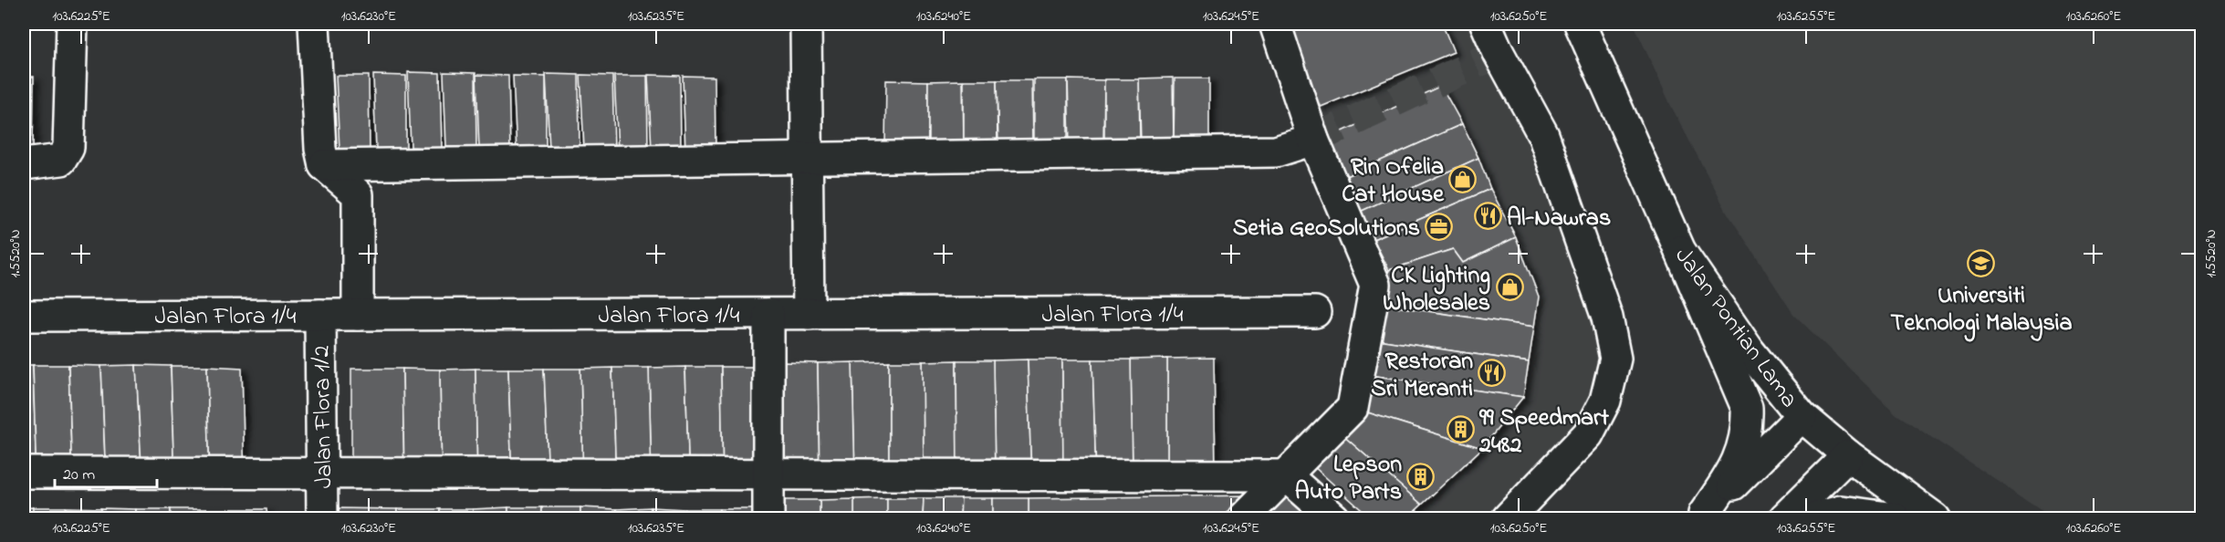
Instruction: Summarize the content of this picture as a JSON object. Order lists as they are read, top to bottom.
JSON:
{
  "streets": {
    "street": ["Jalan Flora 1/4", "Jalan Pontian Lama", "Jalan Flora 1/2"]
  },
  "crossings": [
    ["Jalan Flora 1/4", "Jalan Flora 1/2"]
  ],
  "places": {
    "shop": ["Rin Ofelia Cat House", "CK Lighting Wholesales"],
    "restaurant": ["Al-Nawras", "Restoran Sri Meranti"],
    "office": ["Setia GeoSolutions"],
    "school or university": ["Universiti Teknologi Malaysia"],
    "building": ["99 Speedmart 2482", "Lepson Auto Parts"]
  },
  "scale_bar": "20 m",
  "coordinates": [
    "103.6225°E",
    "103.6230°E",
    "103.6235°E",
    "103.6240°E",
    "103.6245°E",
    "103.6250°E",
    "103.6255°E",
    "103.6260°E",
    "1.5520°N"
  ]
}
